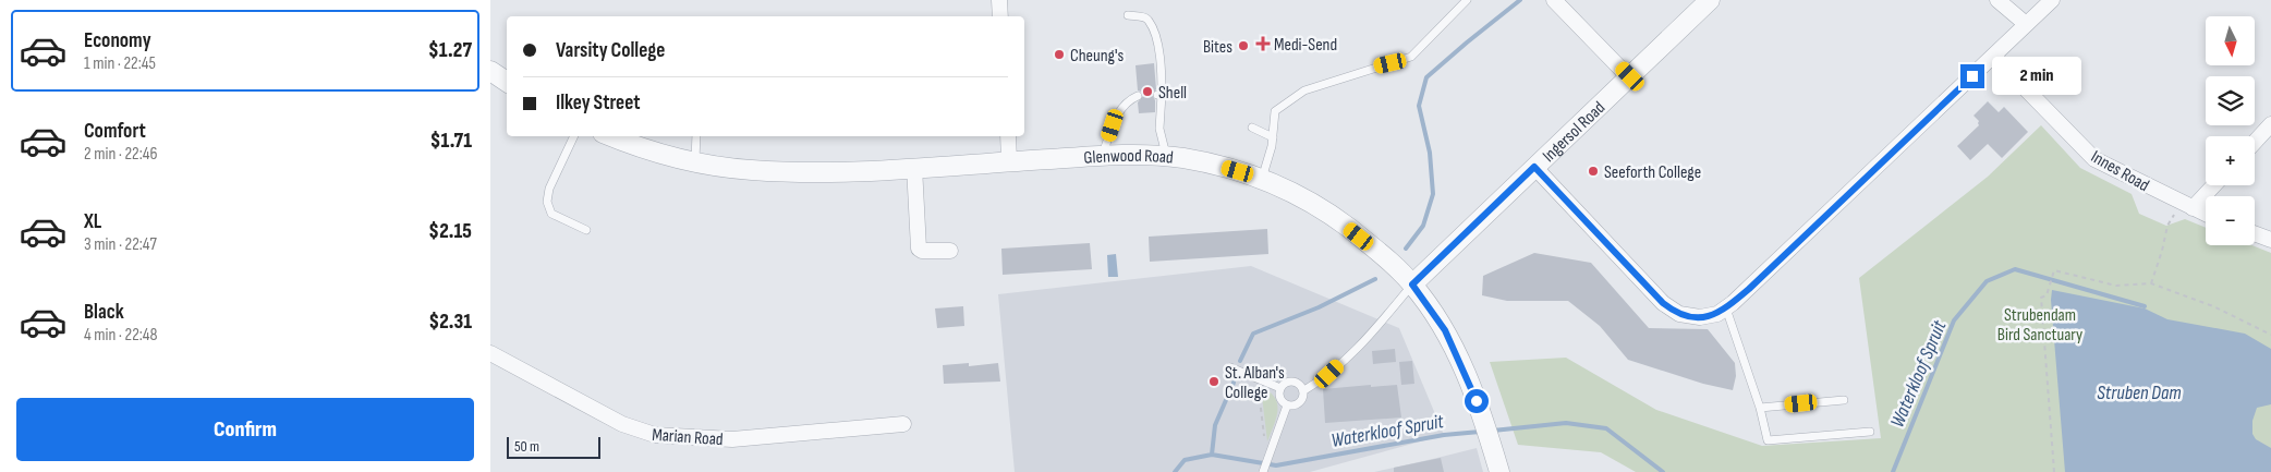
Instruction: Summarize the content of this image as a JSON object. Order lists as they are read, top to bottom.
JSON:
{
  "streets": {
    "street": [
      "Ingersol Road",
      "Glenwood Road",
      "Innes Road",
      "Marian Road"
    ]
  },
  "crossings": [
    ["Ingersol Road", "Glenwood Road"]
  ],
  "water": ["Waterkloof Spruit", "Struben Dam"],
  "parks": ["Strubendam Bird Sanctuary"],
  "places": {
    "health": ["Medi-Send"],
    "other": [
      "Bites",
      "Cheung's",
      "Shell",
      "Seeforth College",
      "St. Alban's College"
    ]
  },
  "scale_bar": "50 m",
  "north": "bottom",
  "page": {
    "list": [
      {
        "name": "Economy",
        "note": "1 min · 22:45",
        "value": "$1.27"
      },
      {
        "name": "Comfort",
        "note": "2 min · 22:46",
        "value": "$1.71"
      },
      {
        "name": "XL",
        "note": "3 min · 22:47",
        "value": "$2.15"
      },
      {
        "name": "Black",
        "note": "4 min · 22:48",
        "value": "$2.31"
      }
    ],
    "map_buttons": ["+", "−"],
    "banner": ["Varsity College", "Ilkey Street"],
    "bubble": "2 min",
    "buttons": "Confirm",
    "scale": "50 m"
  }
}
